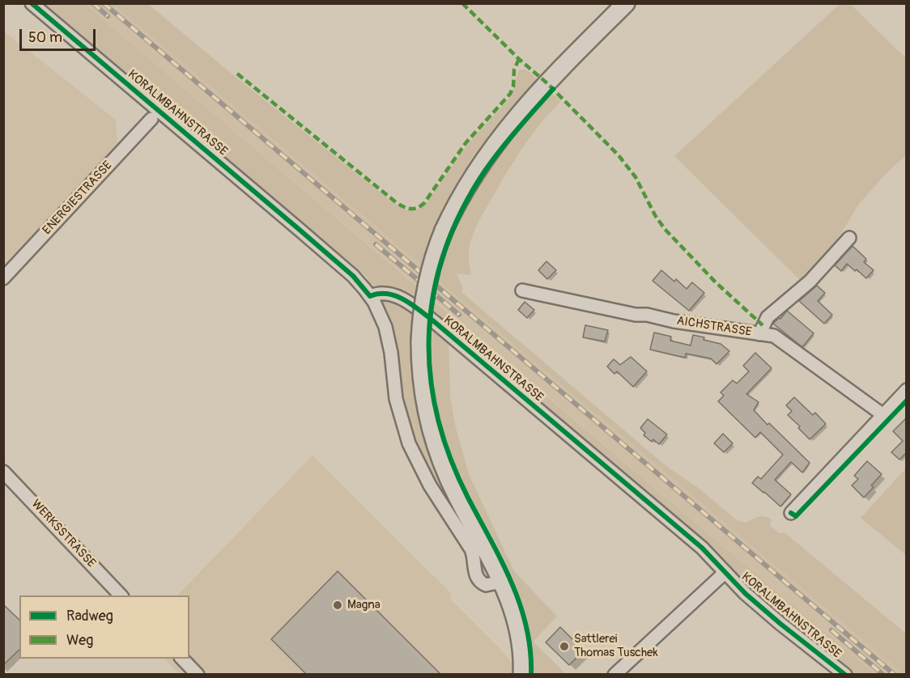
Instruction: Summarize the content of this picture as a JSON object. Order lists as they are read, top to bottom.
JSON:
{
  "streets": {
    "street": [
      "KORALMBAHNSTRASSE",
      "ENERGIESTRASSE",
      "AICHSTRASSE",
      "WERKSSTRASSE"
    ]
  },
  "places": ["Magna", "Sattlerei Thomas Tuschek"],
  "legend": ["Radweg", "Weg"],
  "scale_bar": "50 m"
}
